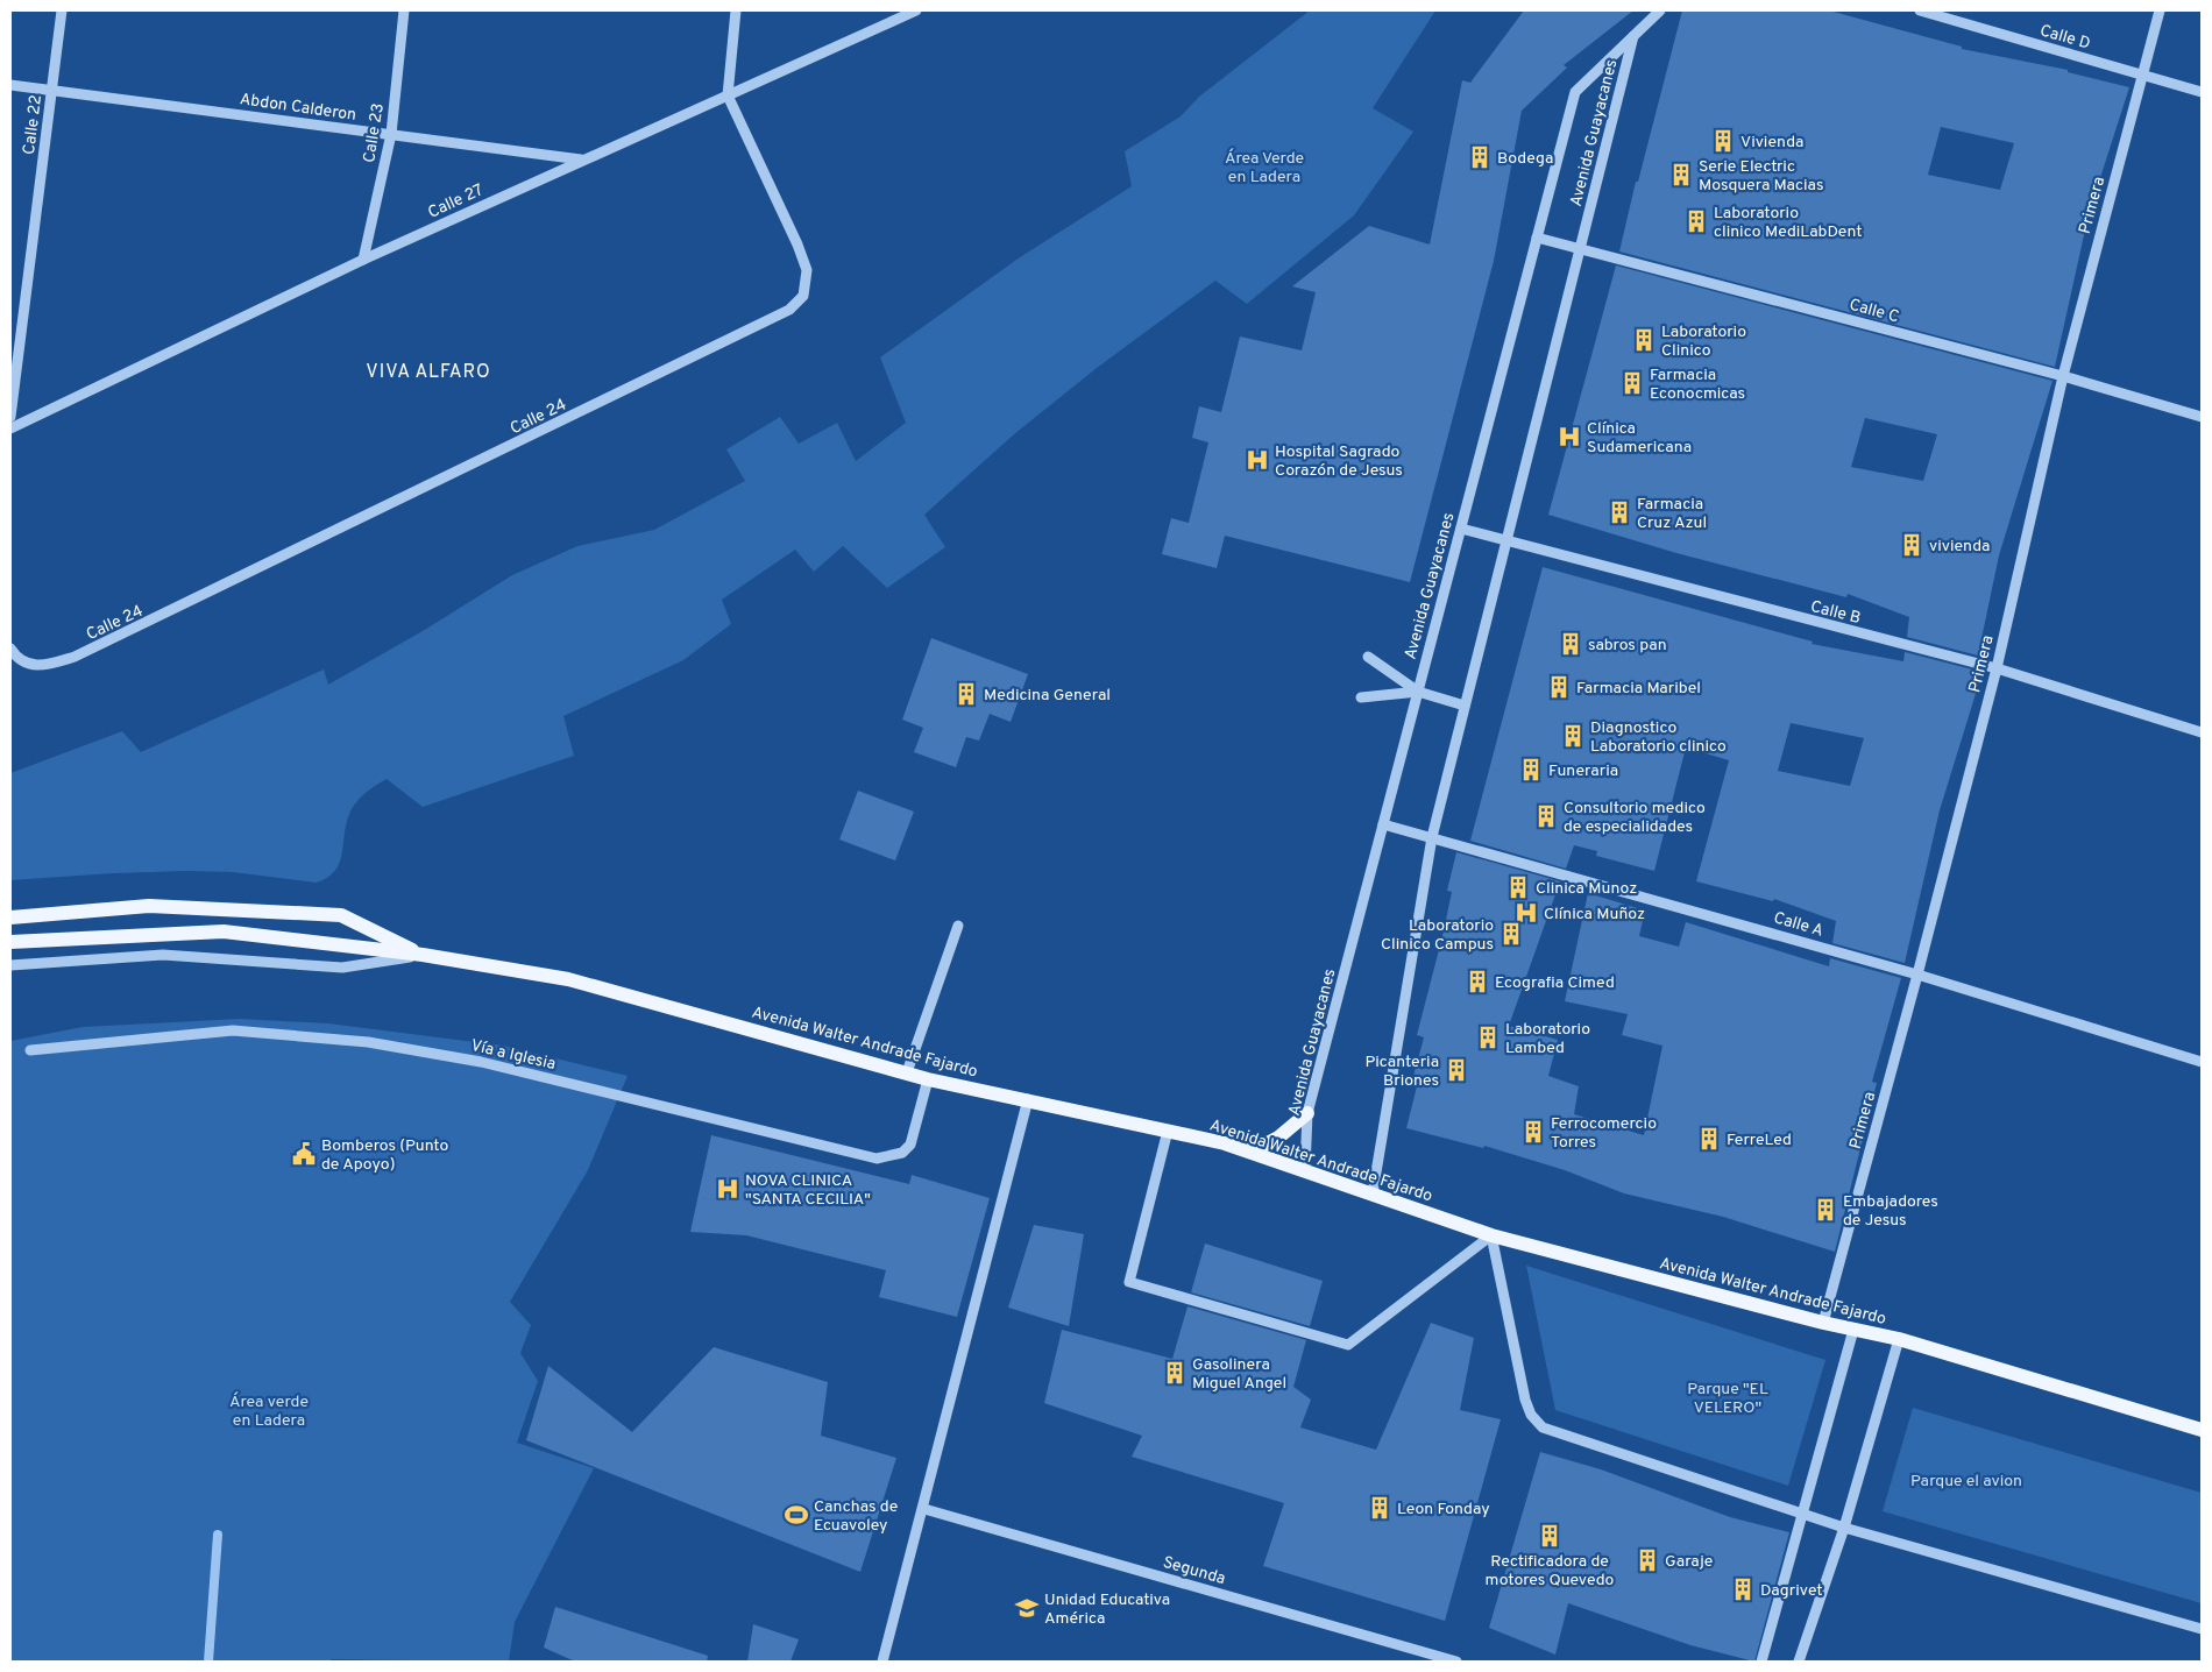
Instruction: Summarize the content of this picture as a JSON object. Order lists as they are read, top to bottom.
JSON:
{
  "streets": {
    "main road": ["Avenida Walter Andrade Fajardo"],
    "street": [
      "Calle D",
      "Abdon Calderon",
      "Calle 22",
      "Calle 23",
      "Avenida Guayacanes",
      "Calle 27",
      "Primera",
      "Calle C",
      "Calle 24",
      "Calle B",
      "Calle A",
      "Vía a Iglesia",
      "Segunda"
    ]
  },
  "crossings": [
    ["Calle D", "Primera"],
    ["Abdon Calderon", "Calle 22"],
    ["Abdon Calderon", "Calle 23"],
    ["Abdon Calderon", "Calle 27"],
    ["Calle 23", "Calle 27"],
    ["Avenida Guayacanes", "Calle C"],
    ["Avenida Guayacanes", "Calle B"],
    ["Avenida Guayacanes", "Calle A"],
    ["Avenida Guayacanes", "Avenida Walter Andrade Fajardo"],
    ["Calle 27", "Calle 24"],
    ["Primera", "Calle C"],
    ["Primera", "Calle B"],
    ["Primera", "Calle A"],
    ["Primera", "Avenida Walter Andrade Fajardo"],
    ["Avenida Walter Andrade Fajardo", "Vía a Iglesia"]
  ],
  "districts": ["VIVA ALFARO"],
  "parks": [
    "Área Verde en Ladera",
    "Parque \"EL VELERO\"",
    "Área verde en Ladera",
    "Parque el avion"
  ],
  "places": {
    "building": [
      "Vivienda",
      "Bodega",
      "Serie Electric Mosquera Macias",
      "Laboratorio clinico MediLabDent",
      "Laboratorio Clinico",
      "Farmacia Econocmicas",
      "Farmacia Cruz Azul",
      "vivienda",
      "sabros pan",
      "Farmacia Maribel",
      "Medicina General",
      "Diagnostico Laboratorio clinico",
      "Funeraria",
      "Consultorio medico de especialidades",
      "Clinica Munoz",
      "Laboratorio Clinico Campus",
      "Ecografia Cimed",
      "Laboratorio Lambed",
      "Picanteria Briones",
      "Ferrocomercio Torres",
      "FerreLed",
      "Embajadores de Jesus",
      "Gasolinera Miguel Angel",
      "Leon Fonday",
      "Rectificadora de motores Quevedo",
      "Garaje",
      "Dagrivet"
    ],
    "hospital": [
      "Clínica Sudamericana",
      "Hospital Sagrado Corazón de Jesus",
      "Clínica Muñoz",
      "NOVA CLINICA \"SANTA CECILIA\""
    ],
    "public building": ["Bomberos (Punto de Apoyo)"],
    "sports": ["Canchas de Ecuavoley"],
    "school or university": ["Unidad Educativa América"]
  }
}
